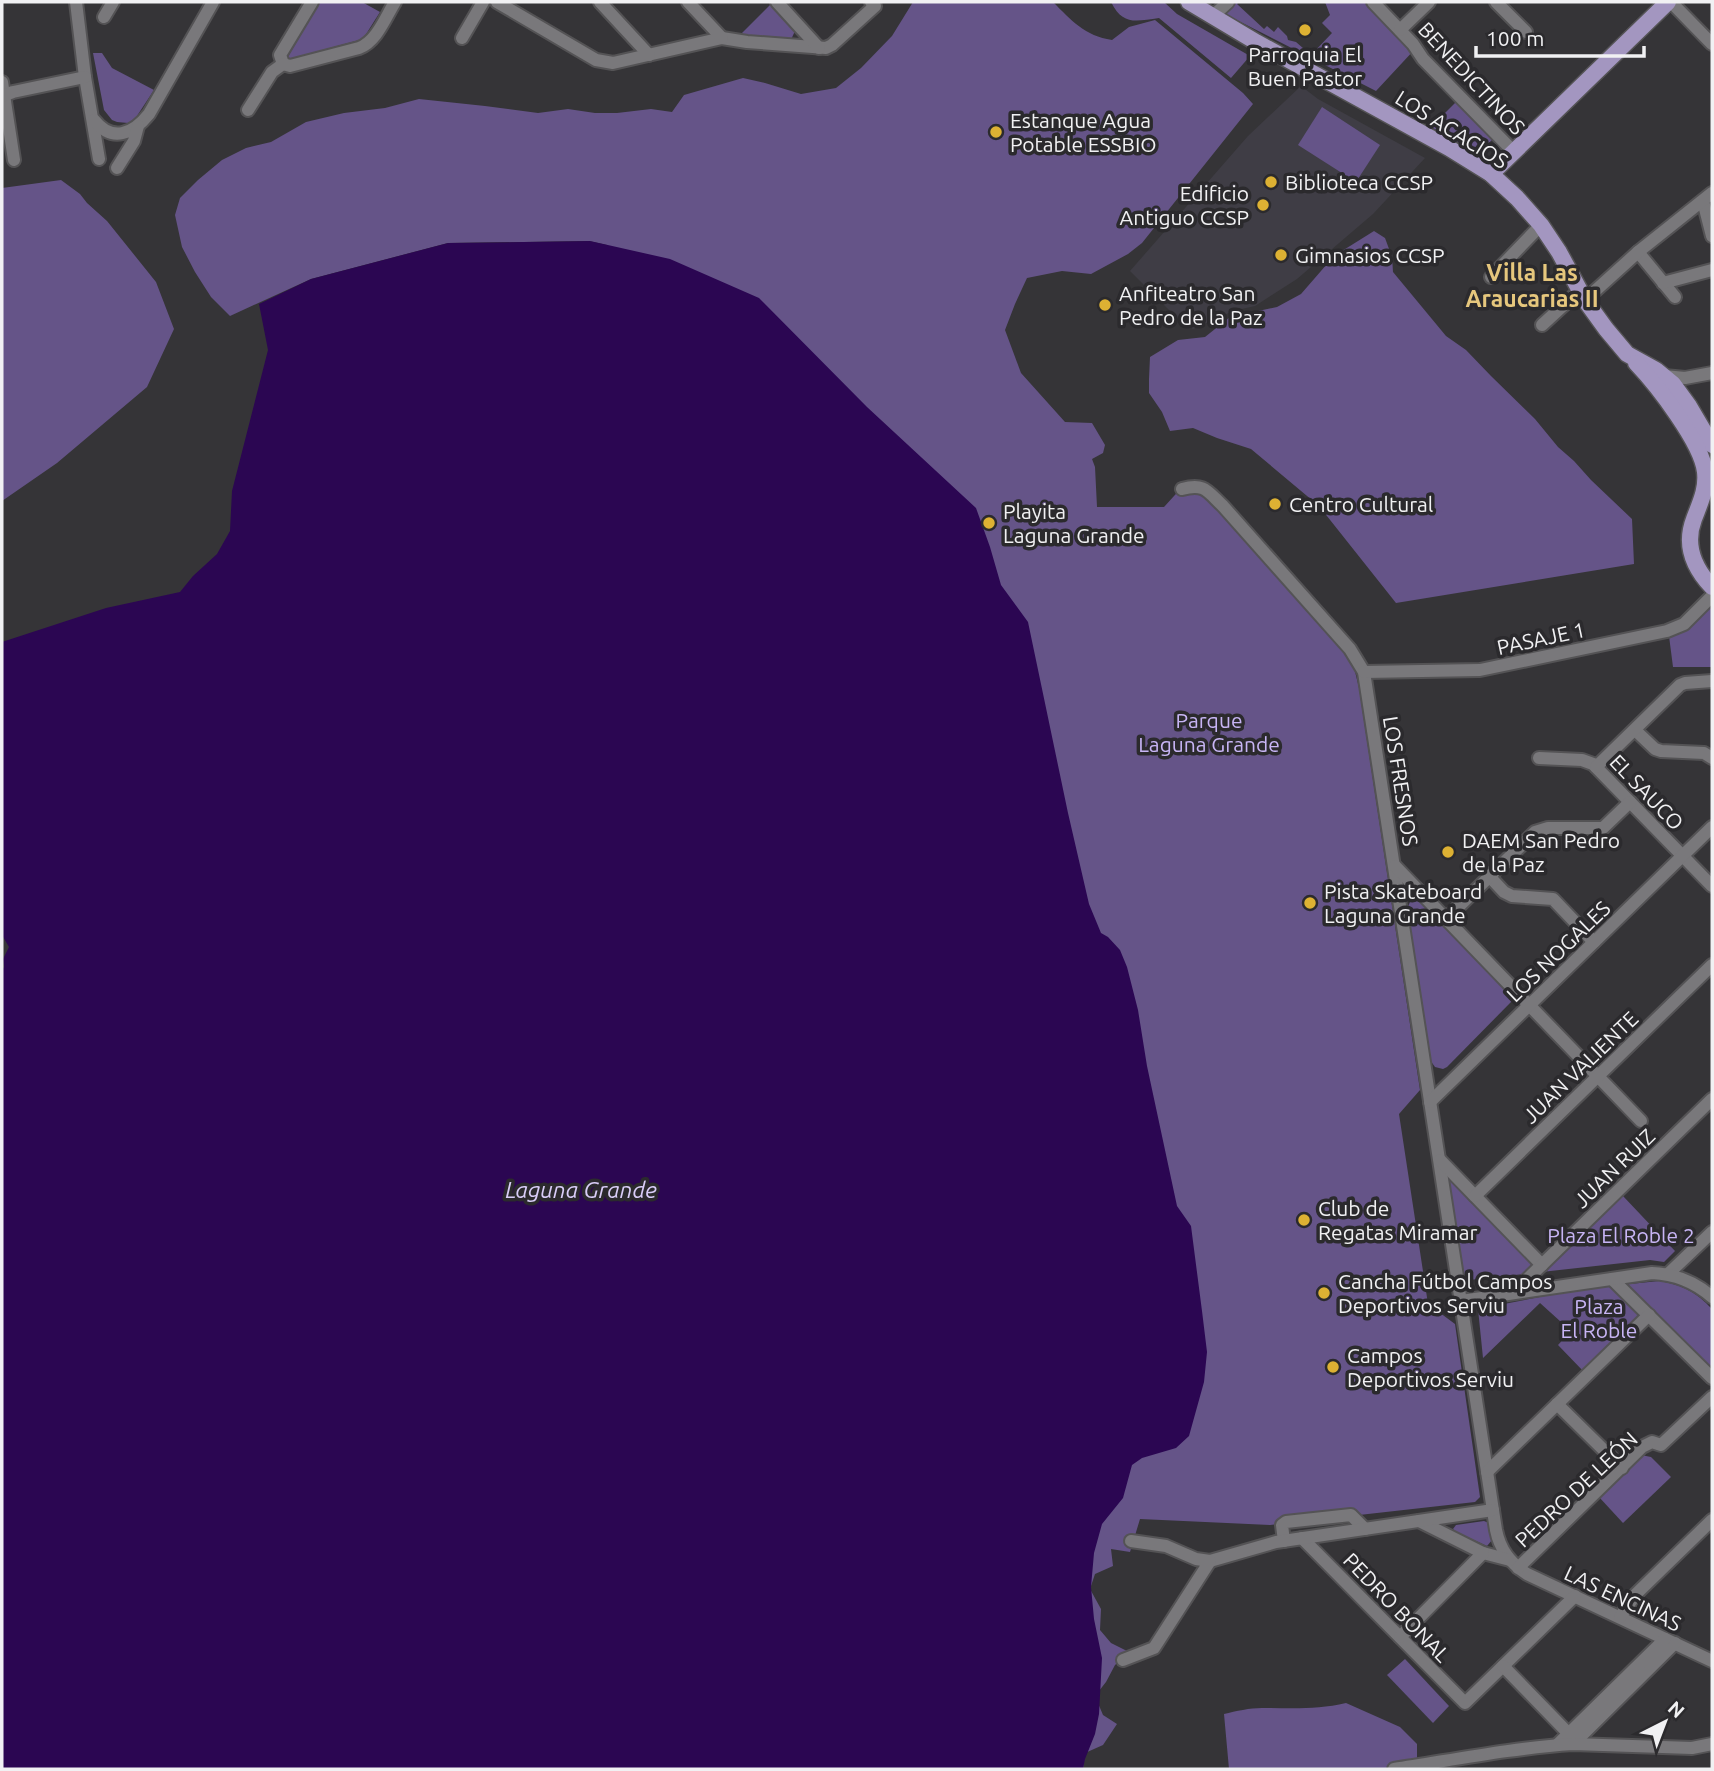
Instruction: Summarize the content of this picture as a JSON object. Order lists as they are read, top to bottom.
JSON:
{
  "streets": {
    "main road": ["LOS ACACIOS"],
    "street": [
      "BENEDICTINOS",
      "PASAJE 1",
      "LOS FRESNOS",
      "EL SAUCO",
      "LOS NOGALES",
      "JUAN VALIENTE",
      "JUAN RUIZ",
      "PEDRO DE LEÓN",
      "LAS ENCINAS",
      "PEDRO BONAL"
    ]
  },
  "crossings": [
    ["PASAJE 1", "LOS FRESNOS"],
    ["LOS FRESNOS", "LOS NOGALES"],
    ["LOS FRESNOS", "PEDRO DE LEÓN"],
    ["LOS FRESNOS", "LAS ENCINAS"],
    ["EL SAUCO", "LOS NOGALES"],
    ["PEDRO DE LEÓN", "LAS ENCINAS"]
  ],
  "districts": ["Villa Las Araucarias II"],
  "water": ["Laguna Grande"],
  "parks": ["Parque Laguna Grande", "Plaza El Roble 2", "Plaza El Roble"],
  "places": [
    "Parroquia El Buen Pastor",
    "Estanque Agua Potable ESSBIO",
    "Biblioteca CCSP",
    "Edificio Antiguo CCSP",
    "Gimnasios CCSP",
    "Anfiteatro San Pedro de la Paz",
    "Centro Cultural",
    "Playita Laguna Grande",
    "DAEM San Pedro de la Paz",
    "Pista Skateboard Laguna Grande",
    "Club de Regatas Miramar",
    "Cancha Fútbol Campos Deportivos Serviu",
    "Campos Deportivos Serviu"
  ],
  "scale_bar": "100 m",
  "north": "top right"
}
